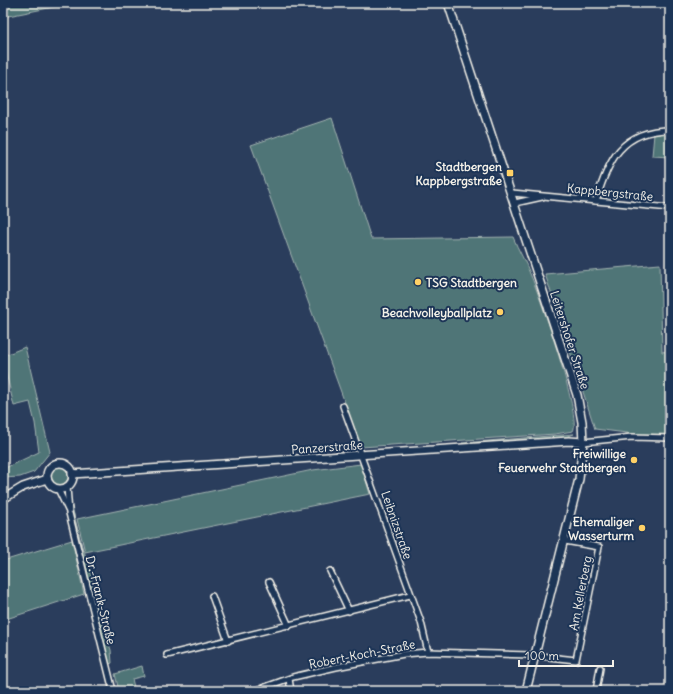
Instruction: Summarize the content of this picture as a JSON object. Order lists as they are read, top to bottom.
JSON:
{
  "streets": {
    "street": [
      "Kappbergstraße",
      "Leitershofer Straße",
      "Panzerstraße",
      "Leibnizstraße",
      "Am Kellerberg",
      "Dr.-Frank-Straße",
      "Robert-Koch-Straße"
    ]
  },
  "crossings": [
    ["Kappbergstraße", "Leitershofer Straße"],
    ["Leitershofer Straße", "Panzerstraße"],
    ["Leitershofer Straße", "Am Kellerberg"],
    ["Leitershofer Straße", "Robert-Koch-Straße"],
    ["Panzerstraße", "Leibnizstraße"],
    ["Panzerstraße", "Dr.-Frank-Straße"],
    ["Leibnizstraße", "Robert-Koch-Straße"],
    ["Am Kellerberg", "Robert-Koch-Straße"]
  ],
  "places": {
    "transit": ["Stadtbergen Kappbergstraße"],
    "other": [
      "TSG Stadtbergen",
      "Beachvolleyballplatz",
      "Freiwillige Feuerwehr Stadtbergen",
      "Ehemaliger Wasserturm"
    ]
  },
  "scale_bar": "100 m"
}
